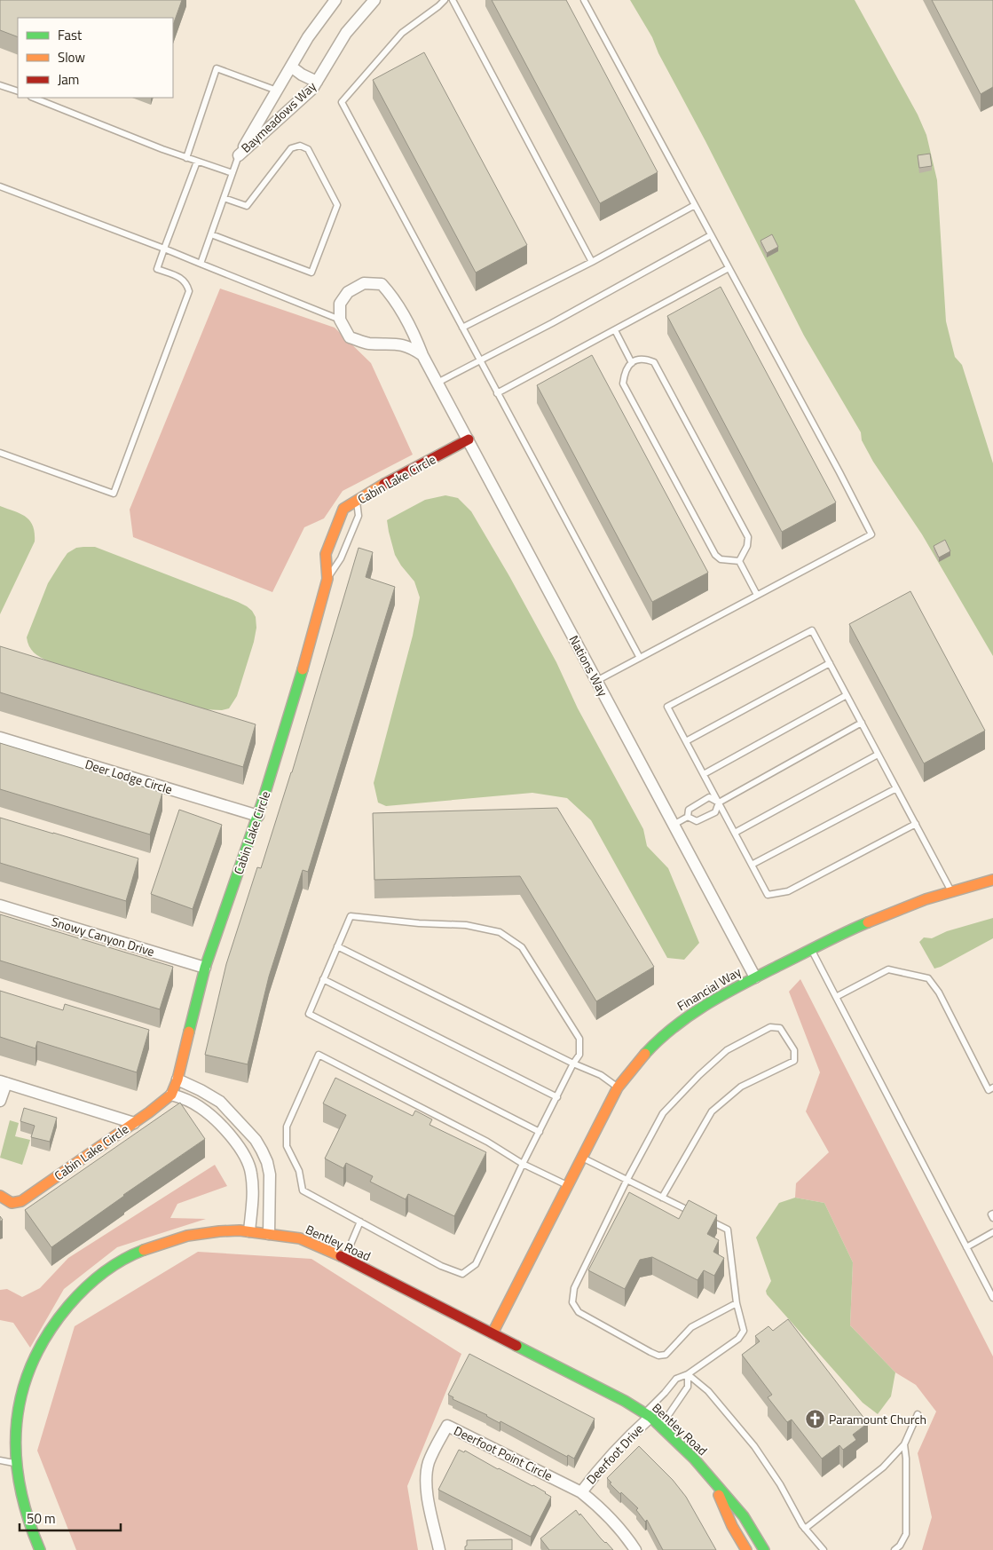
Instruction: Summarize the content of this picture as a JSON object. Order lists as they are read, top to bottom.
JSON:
{
  "streets": {
    "street": [
      "Baymeadows Way",
      "Cabin Lake Circle",
      "Nations Way",
      "Deer Lodge Circle",
      "Snowy Canyon Drive",
      "Financial Way",
      "Bentley Road",
      "Deerfoot Point Circle",
      "Deerfoot Drive"
    ]
  },
  "crossings": [
    ["Cabin Lake Circle", "Nations Way"],
    ["Cabin Lake Circle", "Deer Lodge Circle"],
    ["Cabin Lake Circle", "Snowy Canyon Drive"],
    ["Nations Way", "Financial Way"],
    ["Financial Way", "Bentley Road"],
    ["Bentley Road", "Deerfoot Drive"],
    ["Deerfoot Point Circle", "Deerfoot Drive"]
  ],
  "places": {
    "church": ["Paramount Church"]
  },
  "legend": ["Fast", "Slow", "Jam"],
  "scale_bar": "50 m"
}
